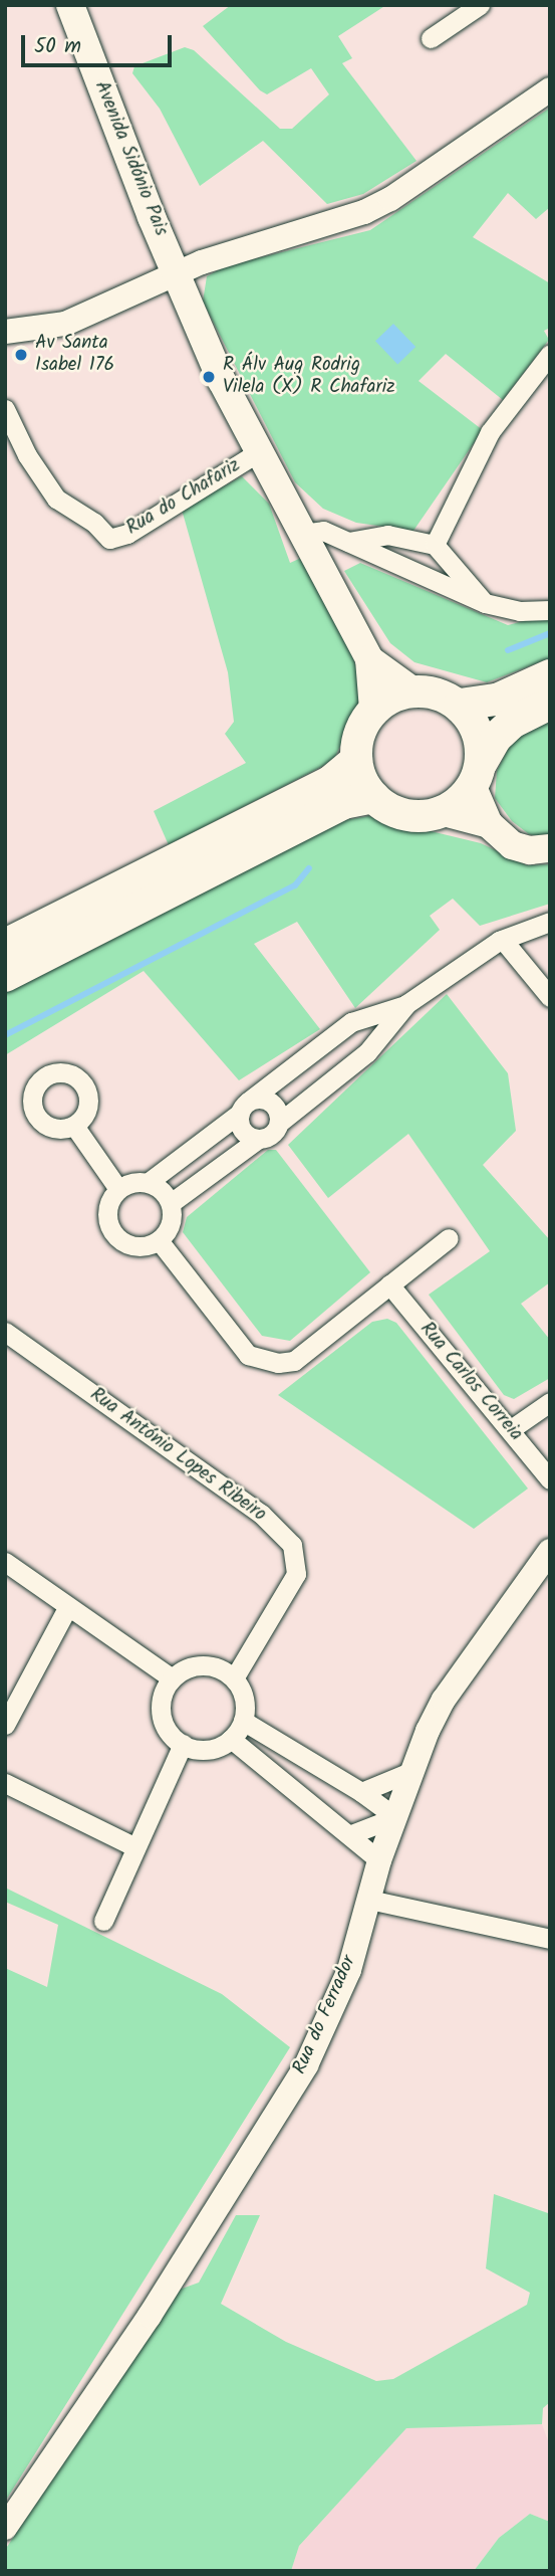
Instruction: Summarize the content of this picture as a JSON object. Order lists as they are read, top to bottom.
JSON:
{
  "streets": {
    "main road": ["Avenida Sidónio Pais"],
    "street": [
      "Rua do Chafariz",
      "Rua Carlos Correia",
      "Rua António Lopes Ribeiro",
      "Rua do Ferrador"
    ]
  },
  "crossings": [
    ["Avenida Sidónio Pais", "Rua do Chafariz"]
  ],
  "places": ["Av Santa Isabel 176", "R Álv Aug Rodrig Vilela (X) R Chafariz"],
  "scale_bar": "50 m"
}
